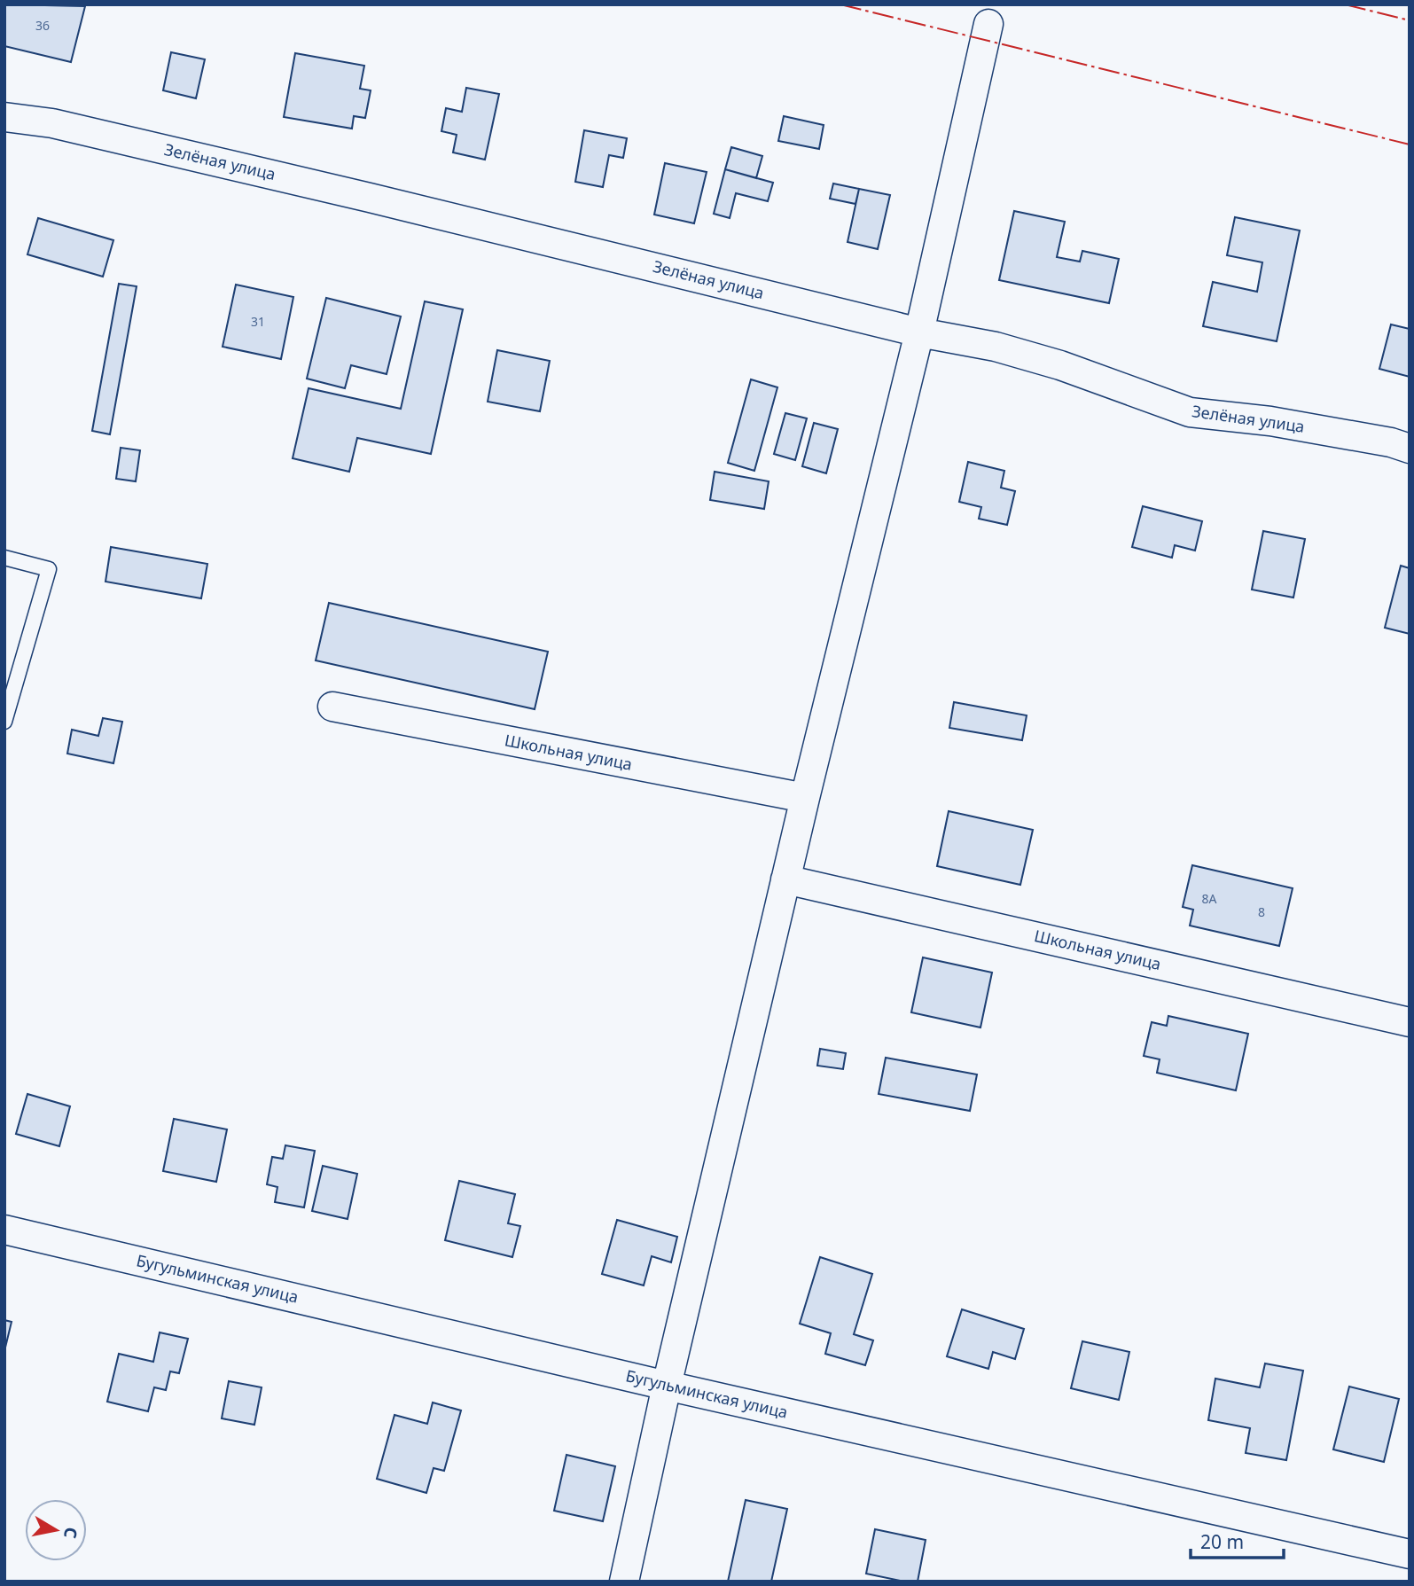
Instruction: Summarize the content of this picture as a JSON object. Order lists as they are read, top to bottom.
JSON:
{
  "streets": {
    "street": ["Зелёная улица", "Школьная улица", "Бугульминская улица"]
  },
  "house_numbers": [
    "36",
    "31",
    "8А",
    "8"
  ],
  "scale_bar": "20 m",
  "north": "right"
}
